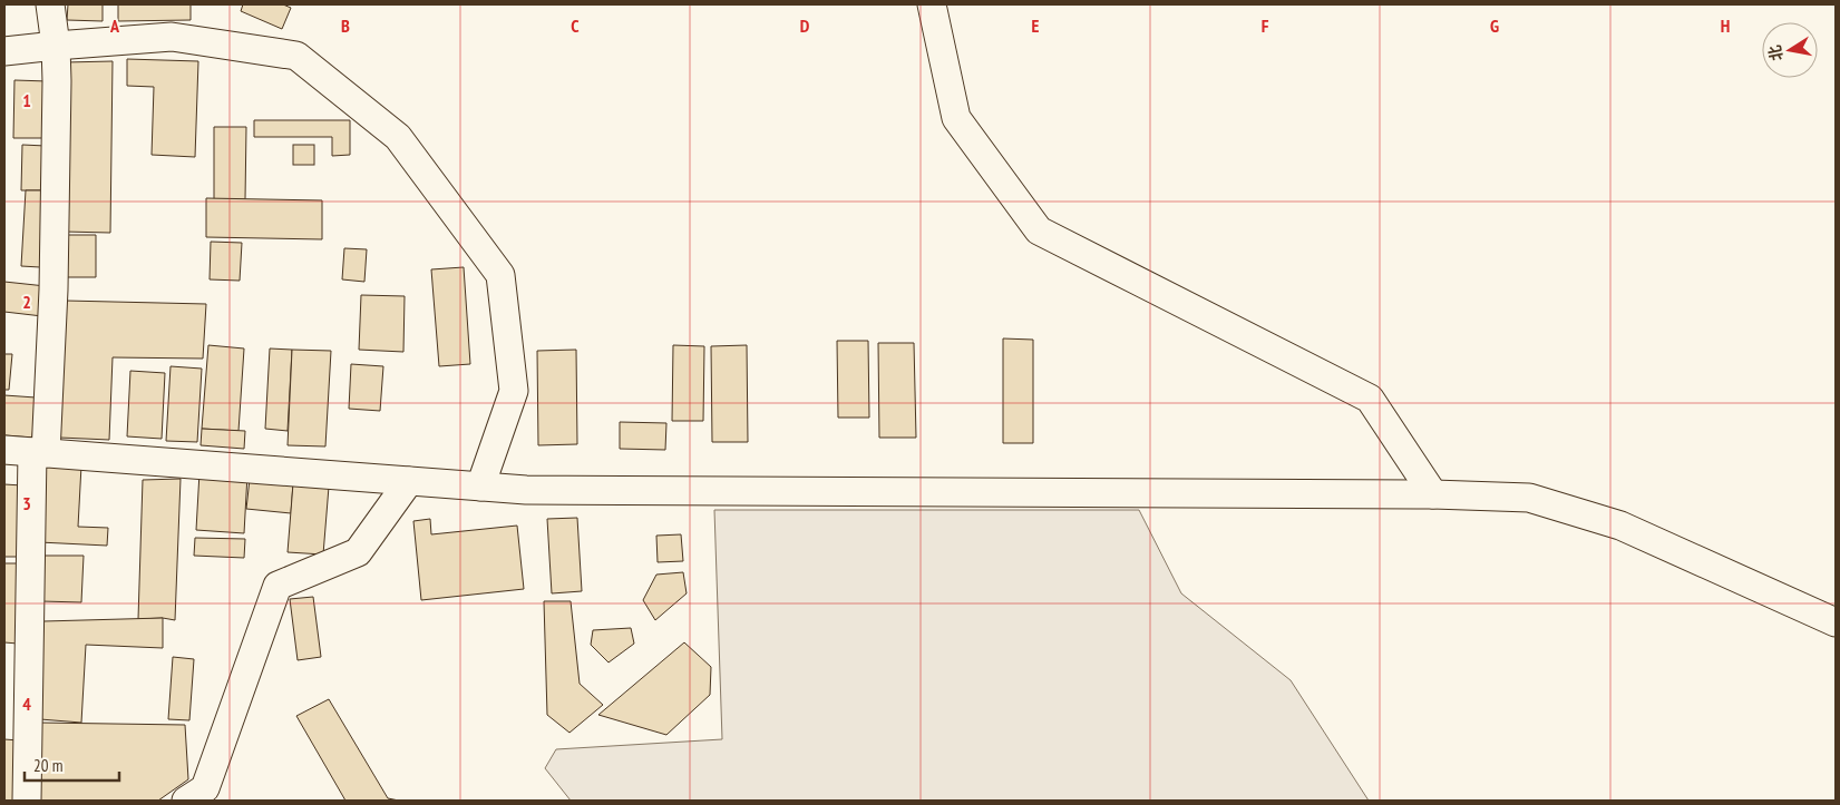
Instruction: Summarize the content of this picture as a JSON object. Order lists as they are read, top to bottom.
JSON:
{
  "scale_bar": "20 m",
  "north": "left",
  "grid": {
    "columns": [
      "A",
      "B",
      "C",
      "D",
      "E",
      "F",
      "G",
      "H"
    ],
    "rows": [
      "1",
      "2",
      "3",
      "4"
    ]
  }
}
